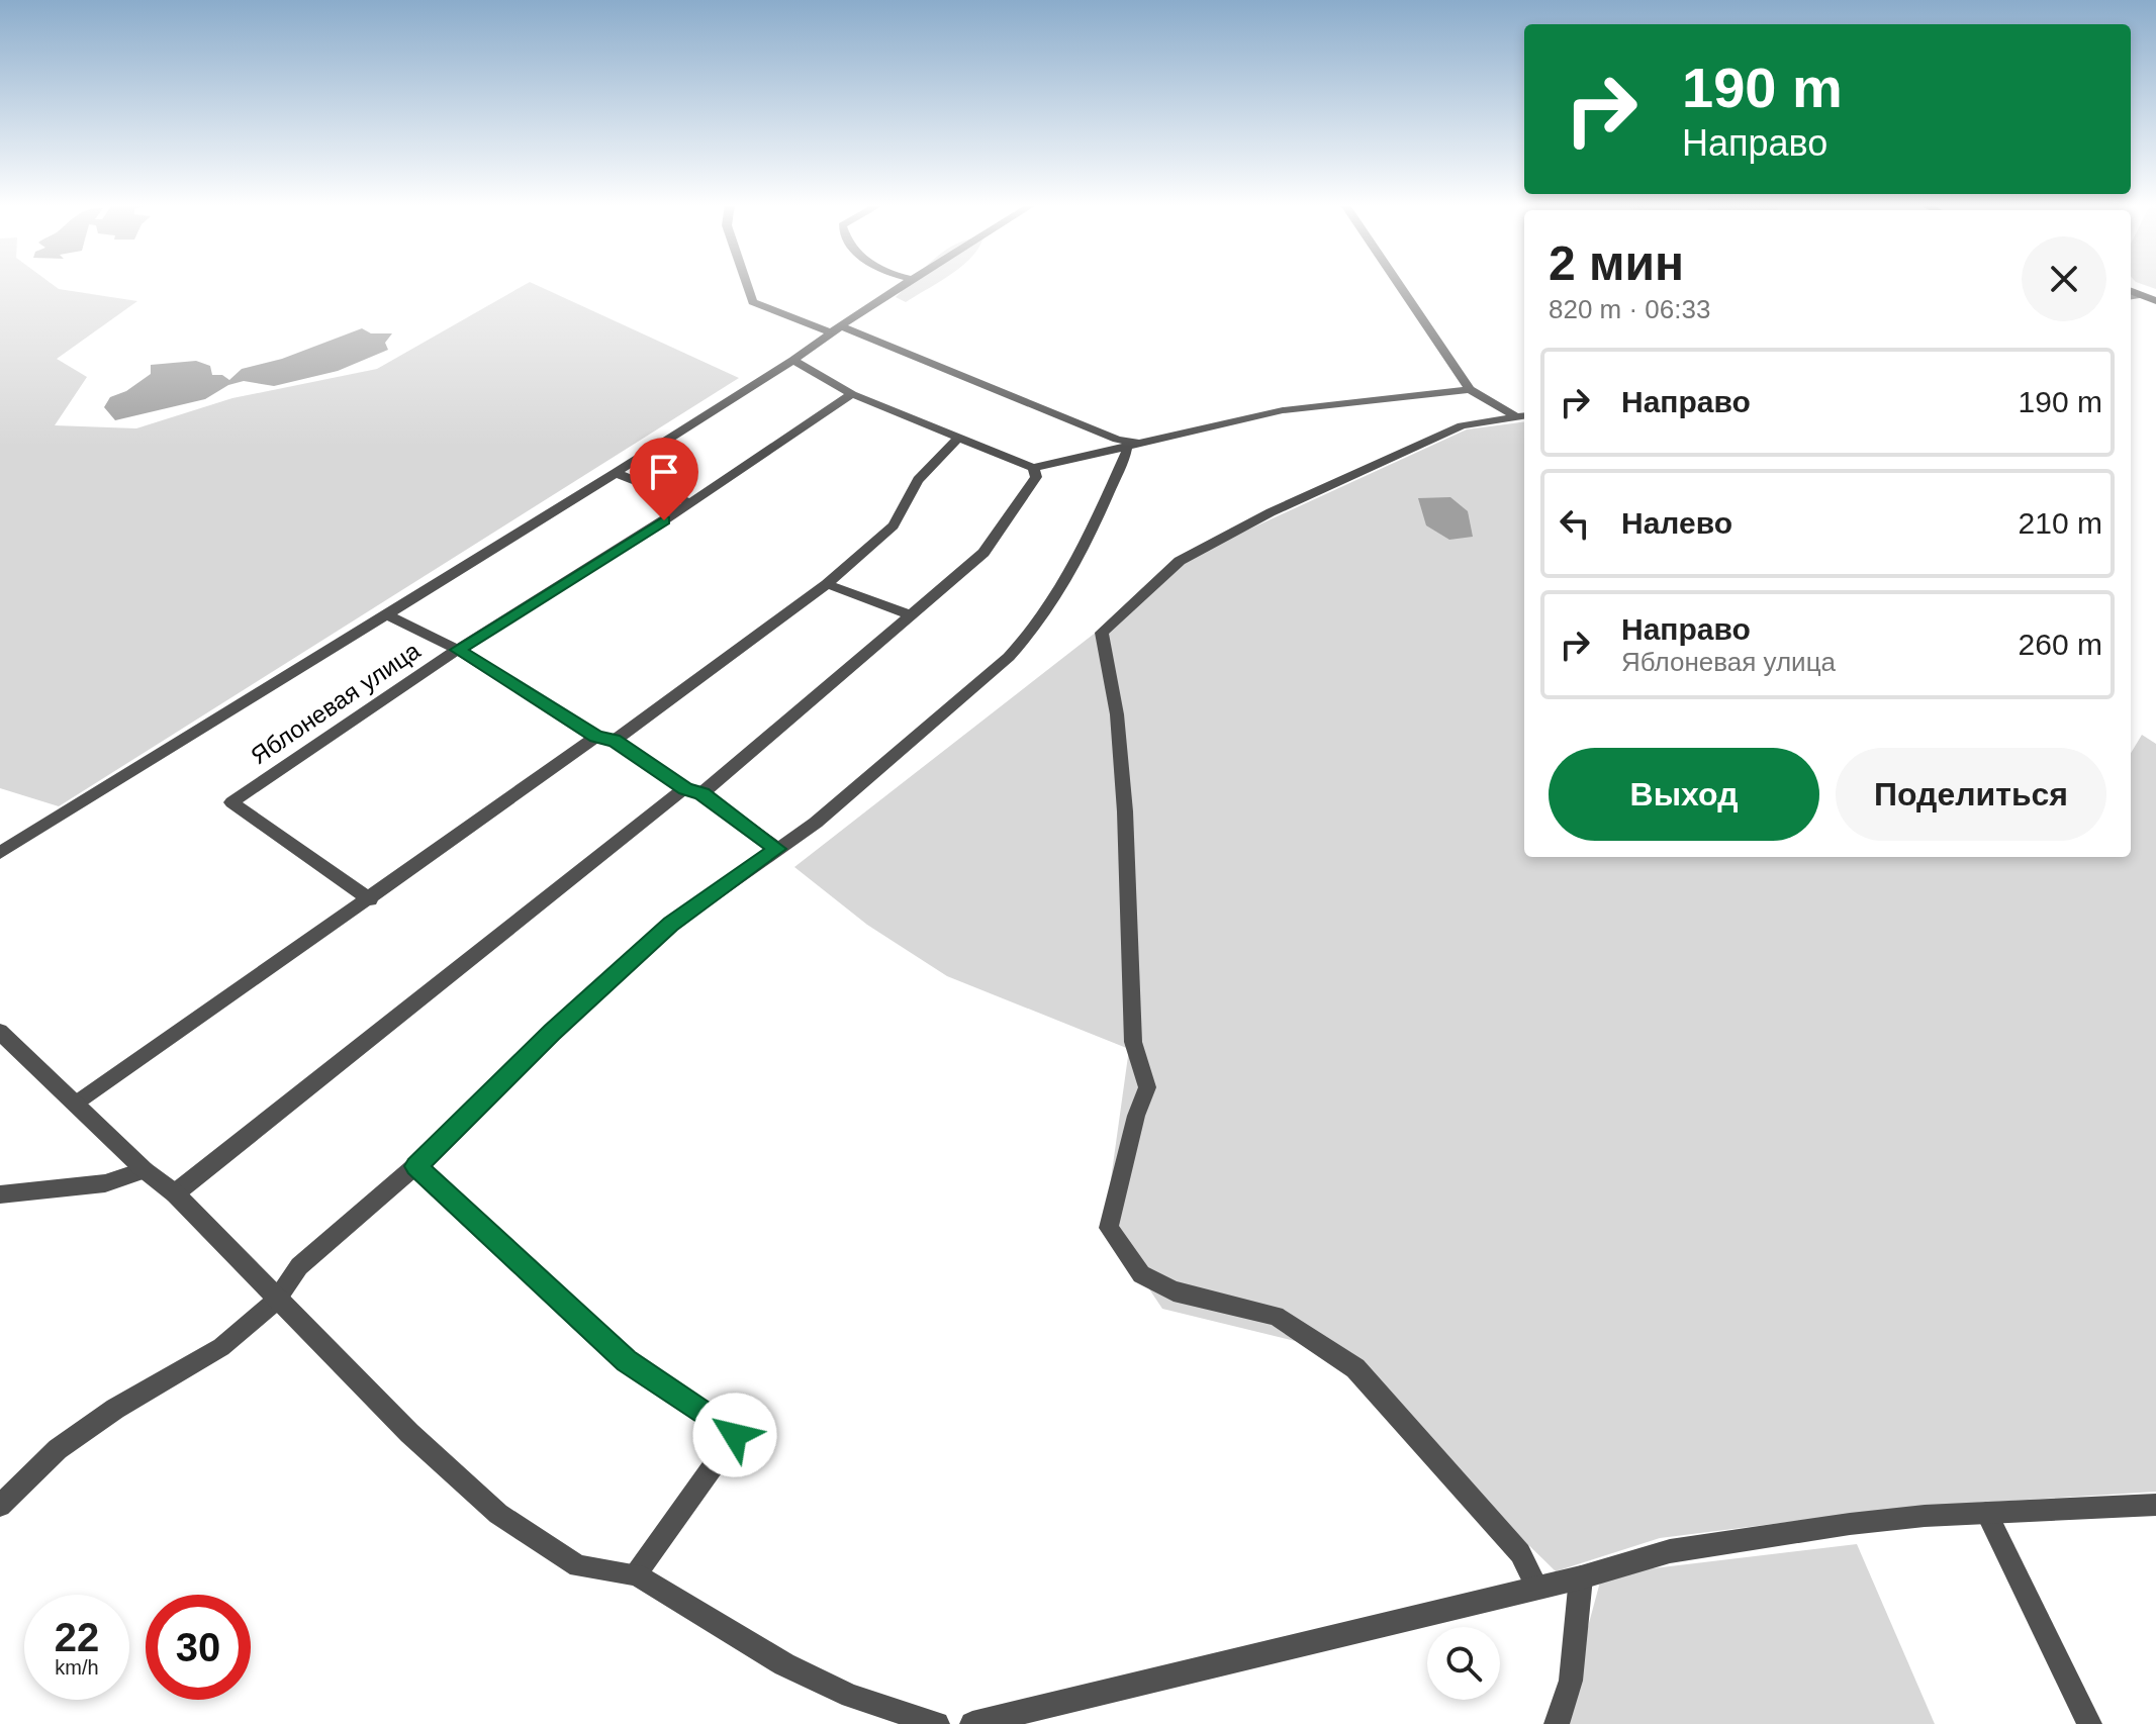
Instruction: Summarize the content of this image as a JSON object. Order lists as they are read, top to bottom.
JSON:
{
  "streets": {
    "street": ["Яблоневая улица"]
  },
  "page": {
    "turn": ["190 m", "Направо"],
    "heading": ["2 мин", "820 m · 06:33"],
    "list": [
      {
        "name": "Направо",
        "value": "190 m"
      },
      {
        "name": "Налево",
        "value": "210 m"
      },
      {
        "name": "Направо",
        "note": "Яблоневая улица",
        "value": "260 m"
      }
    ],
    "buttons": ["Выход", "Поделиться"],
    "speed": "22 km/h",
    "limit": "30"
  }
}
